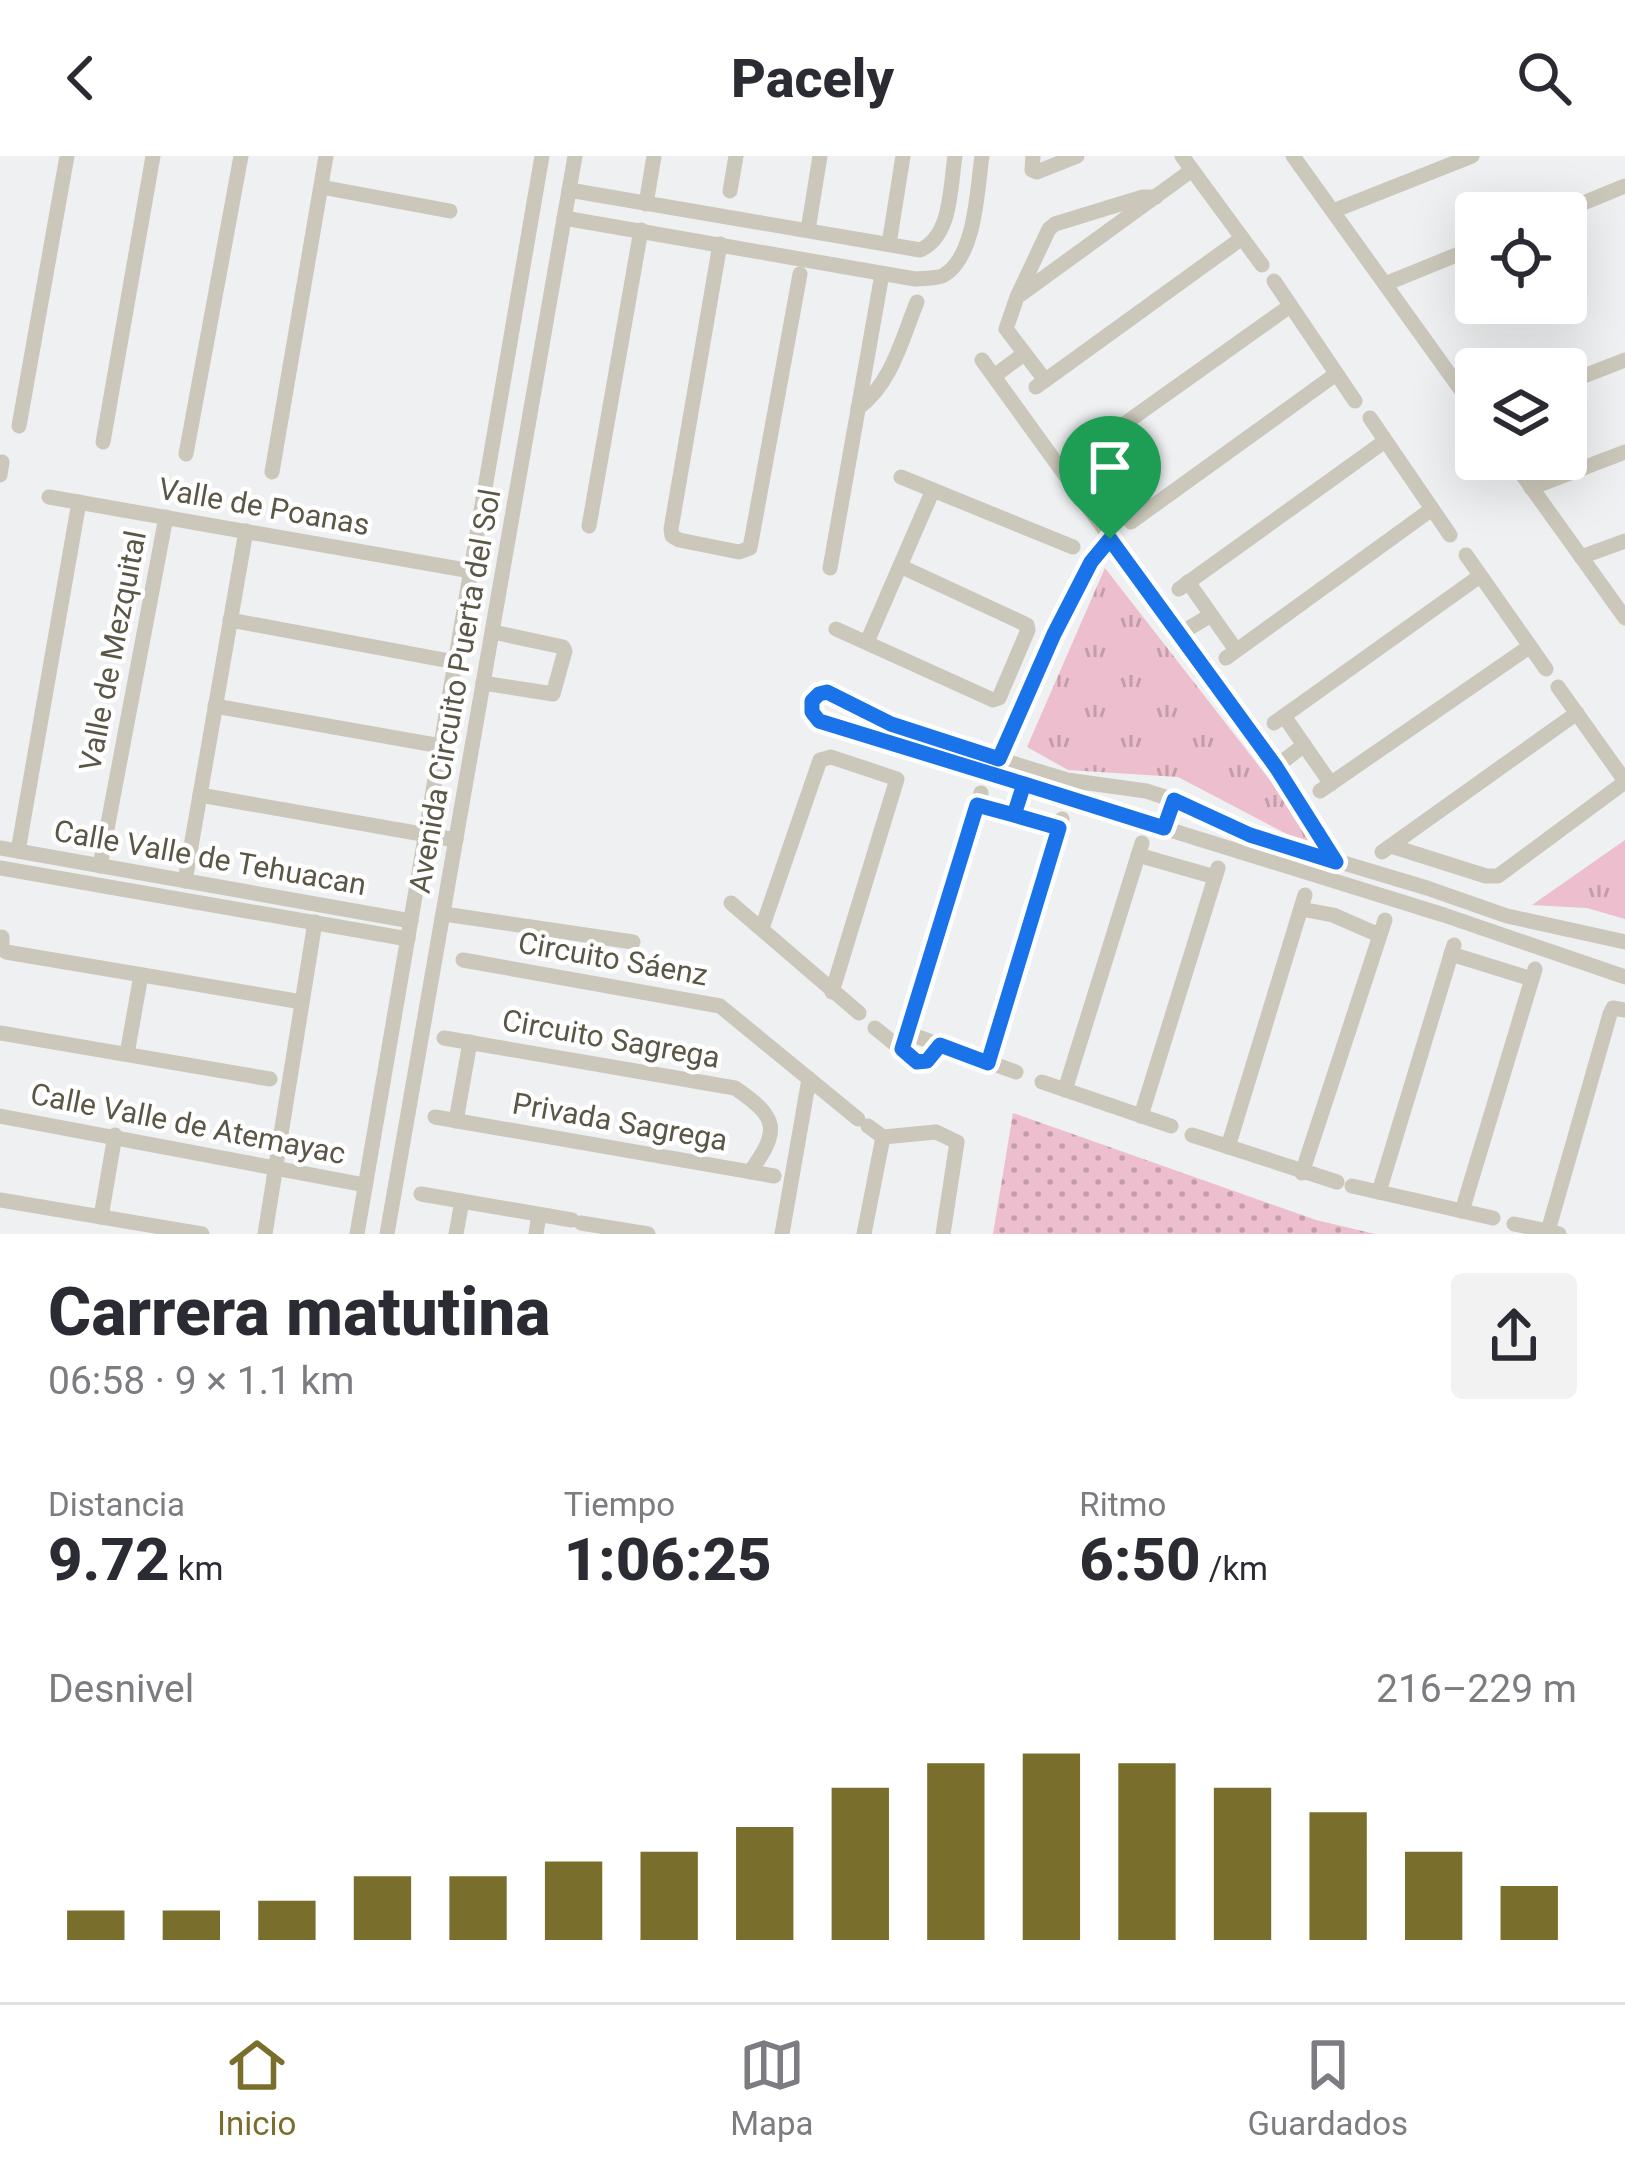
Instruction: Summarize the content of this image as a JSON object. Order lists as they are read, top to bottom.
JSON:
{
  "streets": {
    "street": [
      "Valle de Poanas",
      "Valle de Mezquital",
      "Avenida Circuito Puerta del Sol",
      "Calle Valle de Tehuacan",
      "Circuito Sáenz",
      "Circuito Sagrega",
      "Privada Sagrega",
      "Calle Valle de Atemayac"
    ]
  },
  "crossings": [
    ["Valle de Poanas", "Valle de Mezquital"],
    ["Valle de Poanas", "Avenida Circuito Puerta del Sol"],
    ["Valle de Mezquital", "Calle Valle de Tehuacan"],
    ["Avenida Circuito Puerta del Sol", "Calle Valle de Tehuacan"],
    ["Avenida Circuito Puerta del Sol", "Calle Valle de Atemayac"],
    ["Circuito Sagrega", "Privada Sagrega"]
  ],
  "page": {
    "header": "Pacely",
    "heading": ["Carrera matutina", "06:58 · 9 × 1.1 km"],
    "stats": [
      ["Distancia", "9.72 km"],
      ["Tiempo", "1:06:25"],
      ["Ritmo", "6:50 /km"]
    ],
    "chart": ["Desnivel", "216–229 m"],
    "tabs": ["Inicio", "Mapa", "Guardados"]
  }
}
